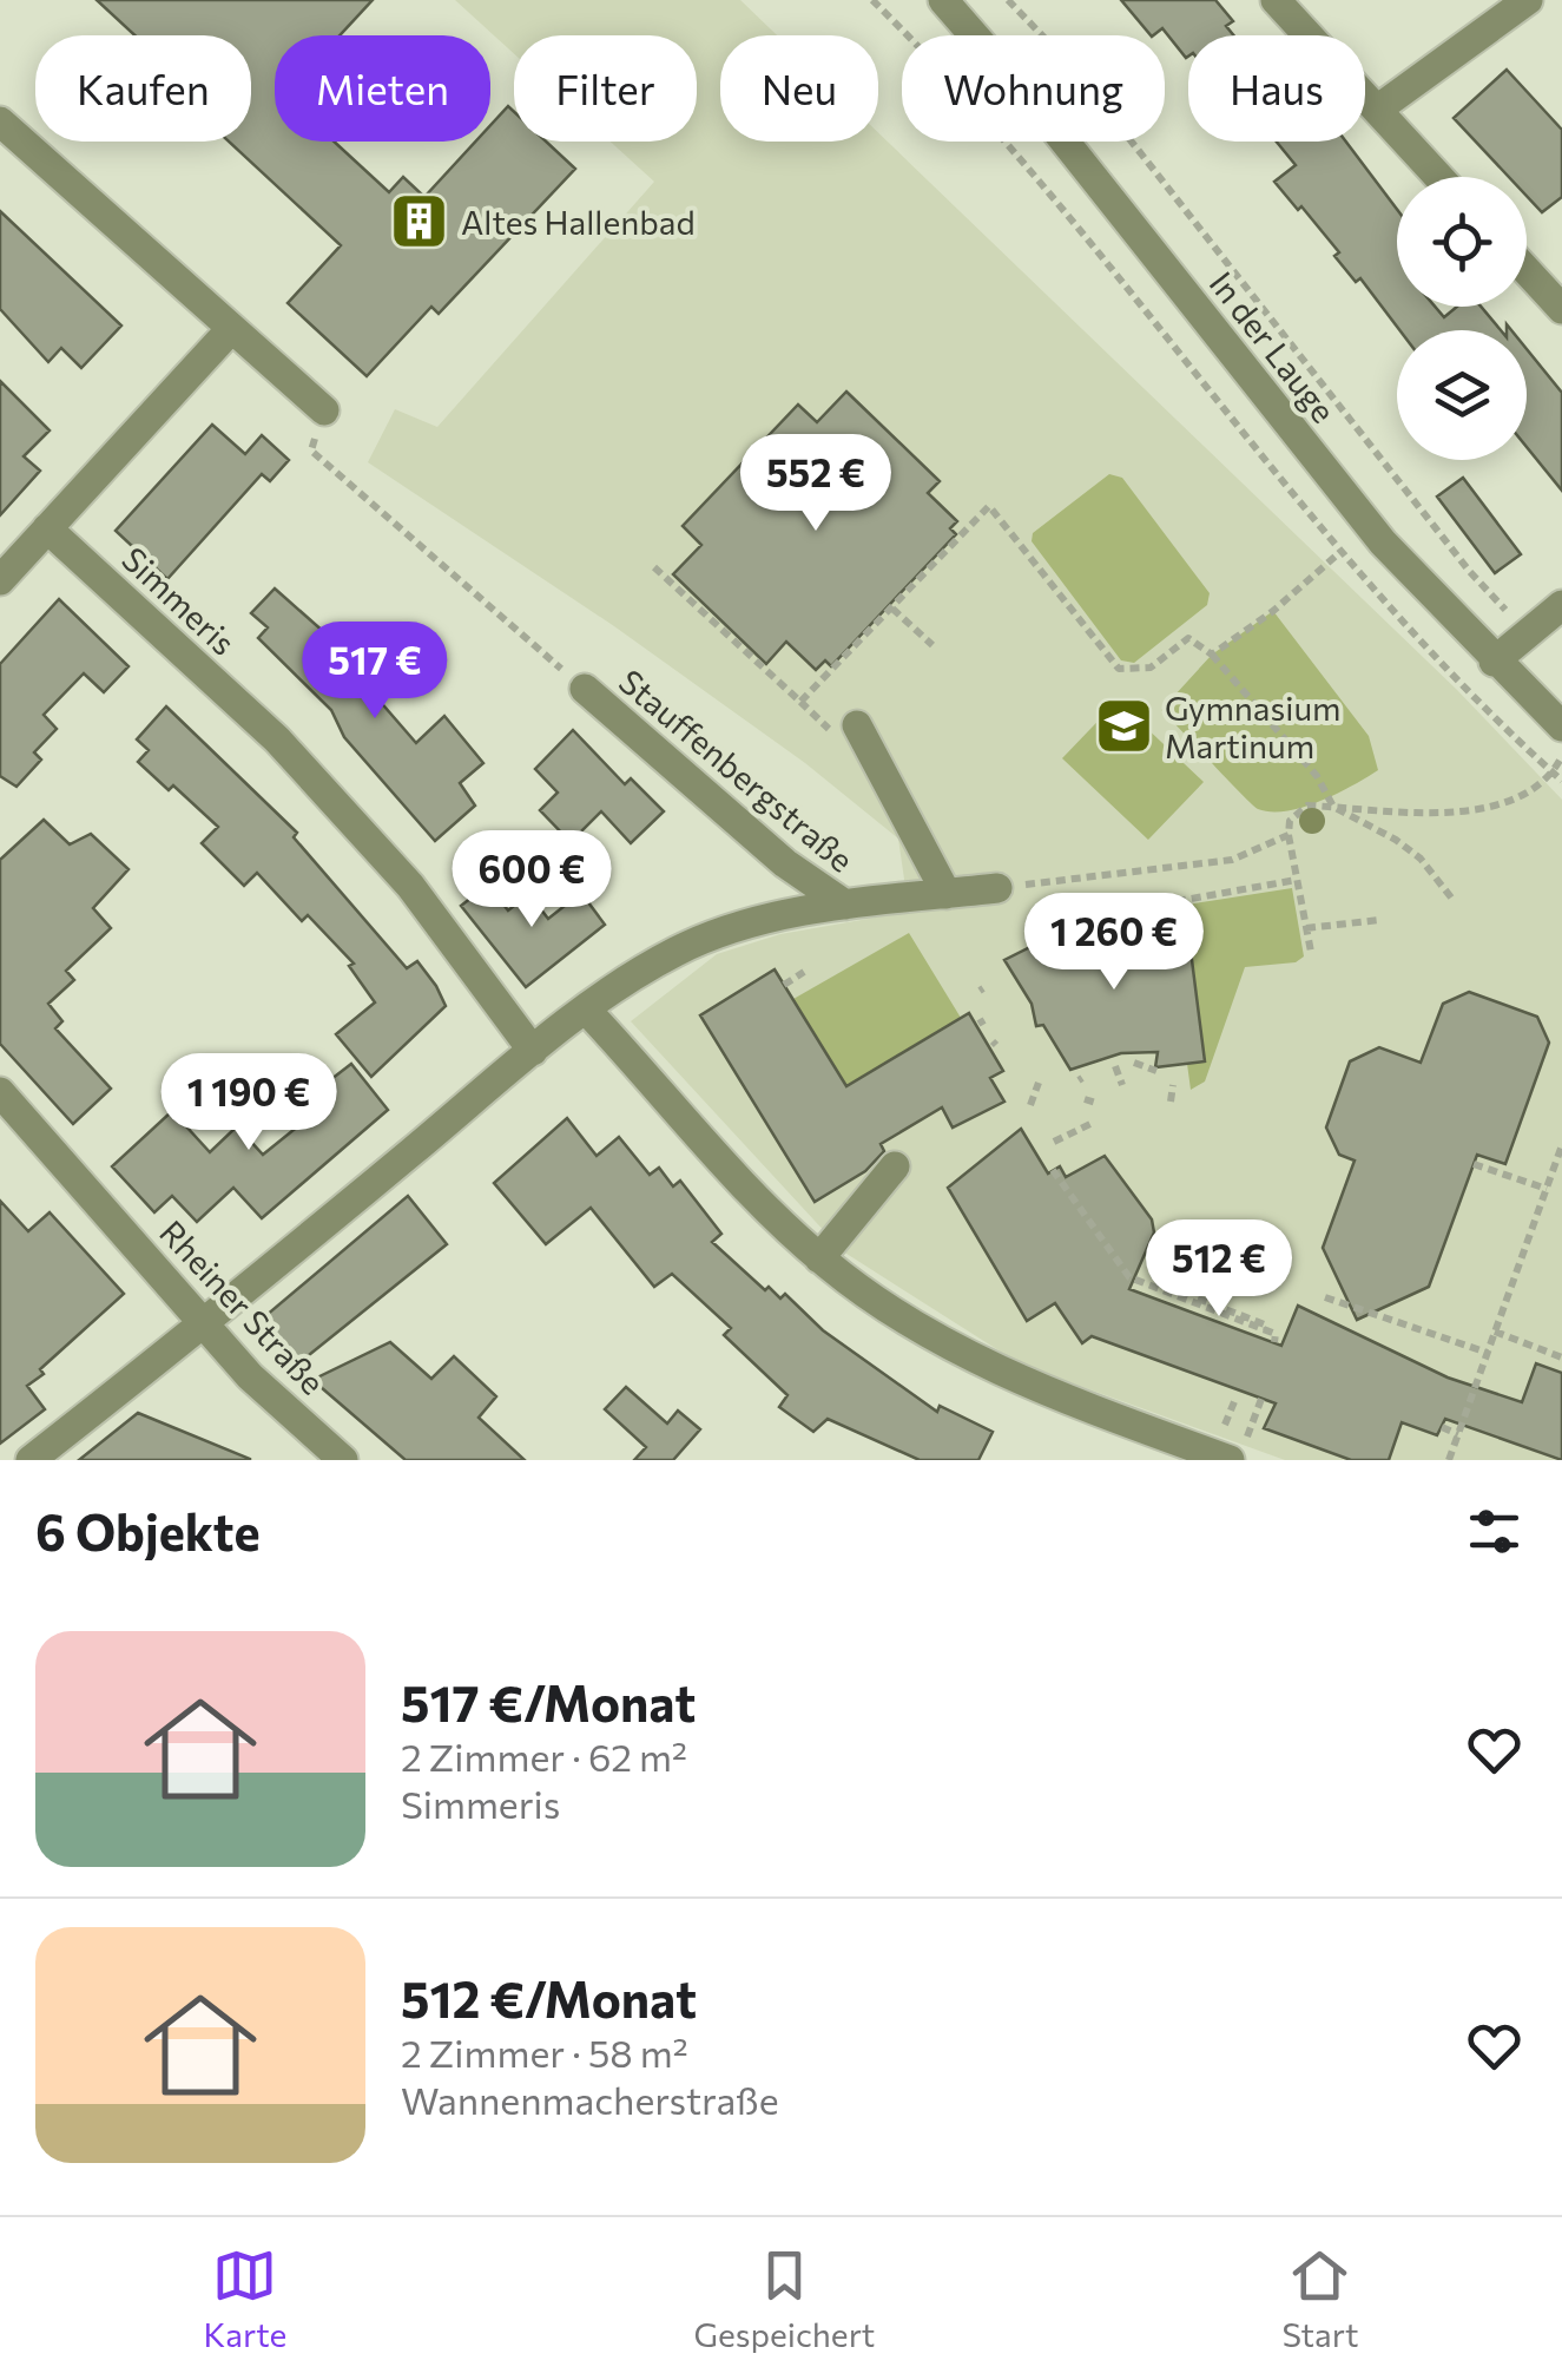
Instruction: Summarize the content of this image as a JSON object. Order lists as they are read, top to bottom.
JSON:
{
  "streets": {
    "street": [
      "In der Lauge",
      "Simmeris",
      "Stauffenbergstraße",
      "Rheiner Straße"
    ]
  },
  "crossings": [
    ["Simmeris", "Stauffenbergstraße"],
    ["Stauffenbergstraße", "Rheiner Straße"]
  ],
  "places": {
    "building": ["Altes Hallenbad"],
    "school or university": ["Gymnasium Martinum"]
  },
  "page": {
    "chip": [
      "Kaufen",
      "Mieten",
      "Filter",
      "Neu",
      "Wohnung",
      "Haus"
    ],
    "price": [
      "552 €",
      "517 €",
      "600 €",
      "1 260 €",
      "1 190 €",
      "512 €"
    ],
    "heading": "6 Objekte",
    "list": [
      {
        "name": "517 €/Monat",
        "note": "2 Zimmer · 62 m² · Simmeris"
      },
      {
        "name": "512 €/Monat",
        "note": "2 Zimmer · 58 m² · Wannenmacherstraße"
      }
    ],
    "tabs": ["Karte", "Gespeichert", "Start"]
  }
}
